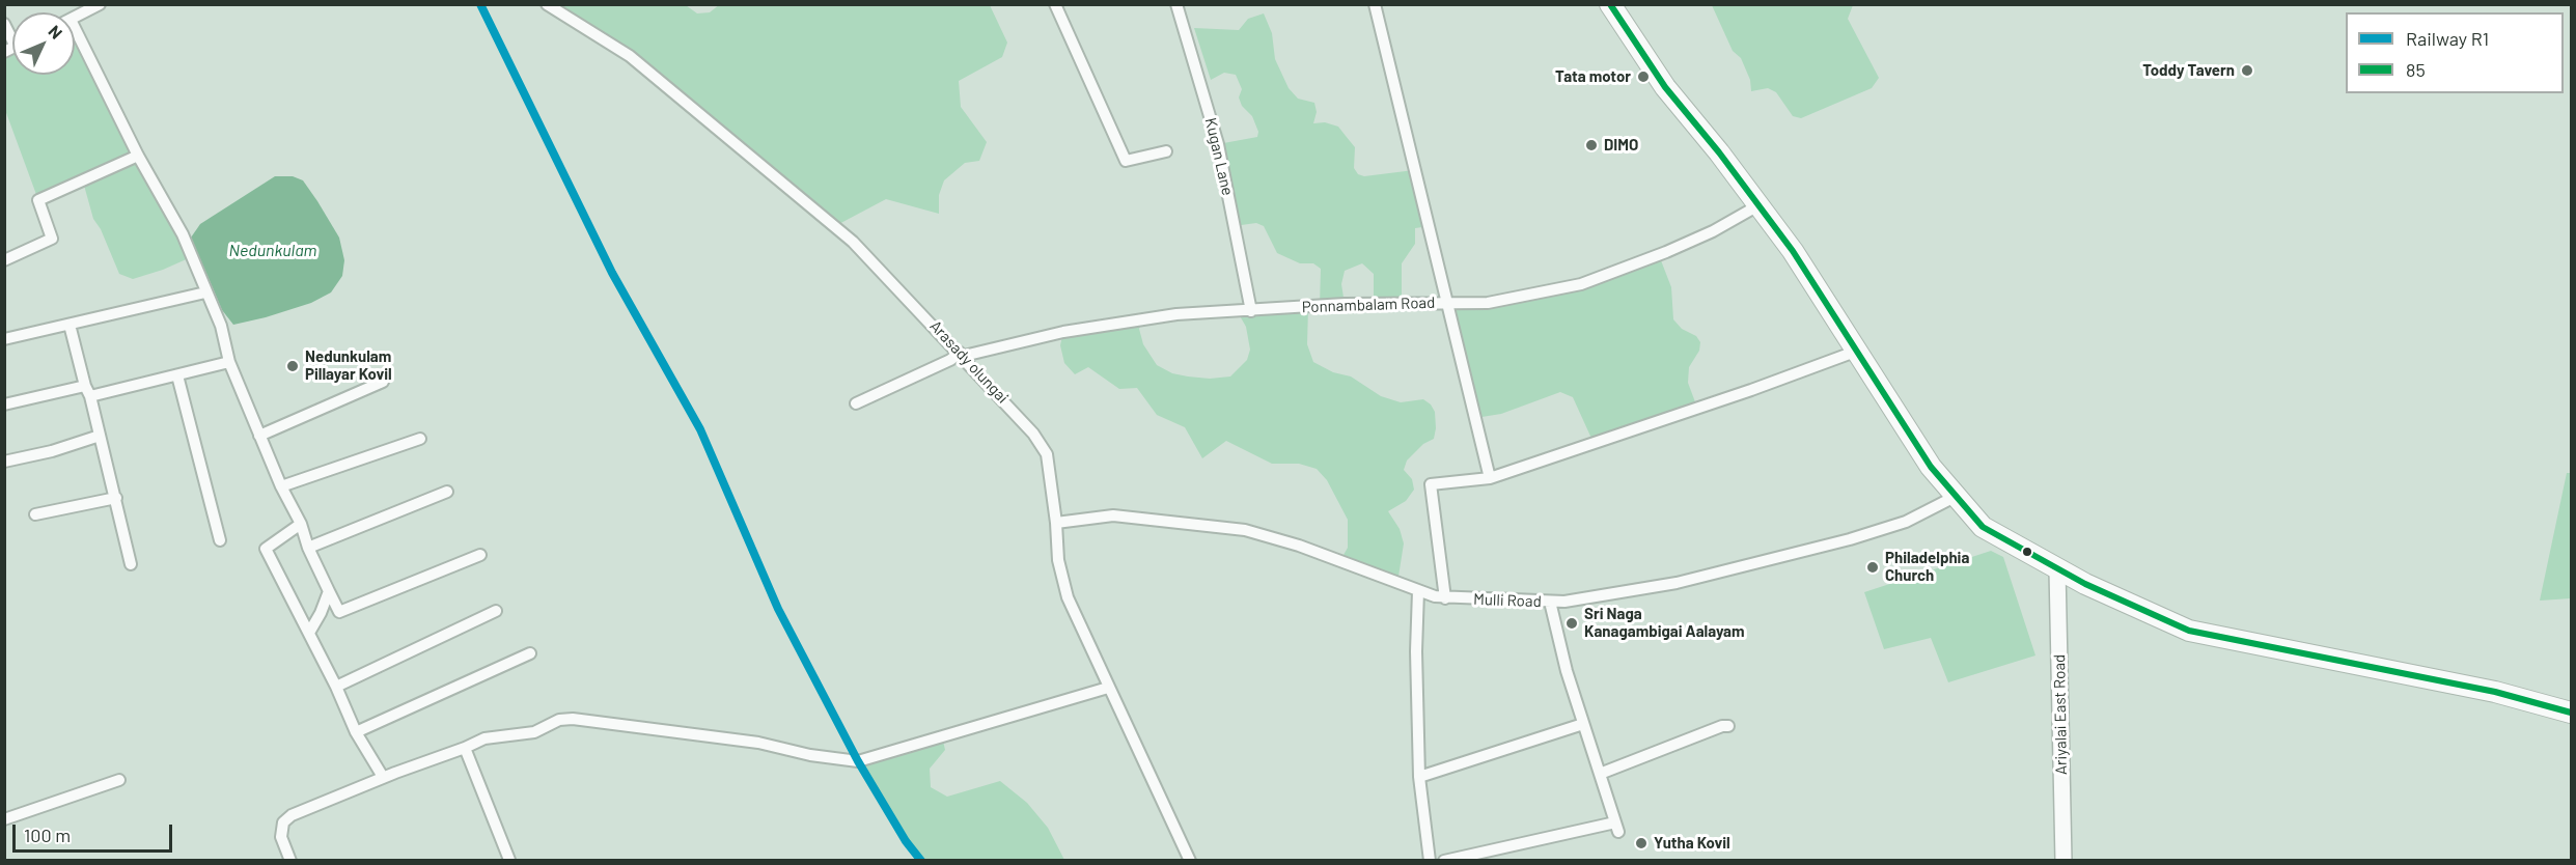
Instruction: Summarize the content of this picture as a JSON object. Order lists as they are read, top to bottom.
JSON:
{
  "streets": {
    "street": [
      "Kugan Lane",
      "Ponnambalam Road",
      "Arasady olungai",
      "Mulli Road",
      "Ariyalai East Road"
    ]
  },
  "crossings": [
    ["Kugan Lane", "Ponnambalam Road"],
    ["Ponnambalam Road", "Arasady olungai"],
    ["Arasady olungai", "Mulli Road"]
  ],
  "water": ["Nedunkulam"],
  "places": [
    "Toddy Tavern",
    "Tata motor",
    "DIMO",
    "Nedunkulam Pillayar Kovil",
    "Philadelphia Church",
    "Sri Naga Kanagambigai Aalayam",
    "Yutha Kovil"
  ],
  "lines": ["rail line R1", "transit line 85"],
  "legend": ["Railway R1", "85"],
  "scale_bar": "100 m",
  "north": "top right"
}
